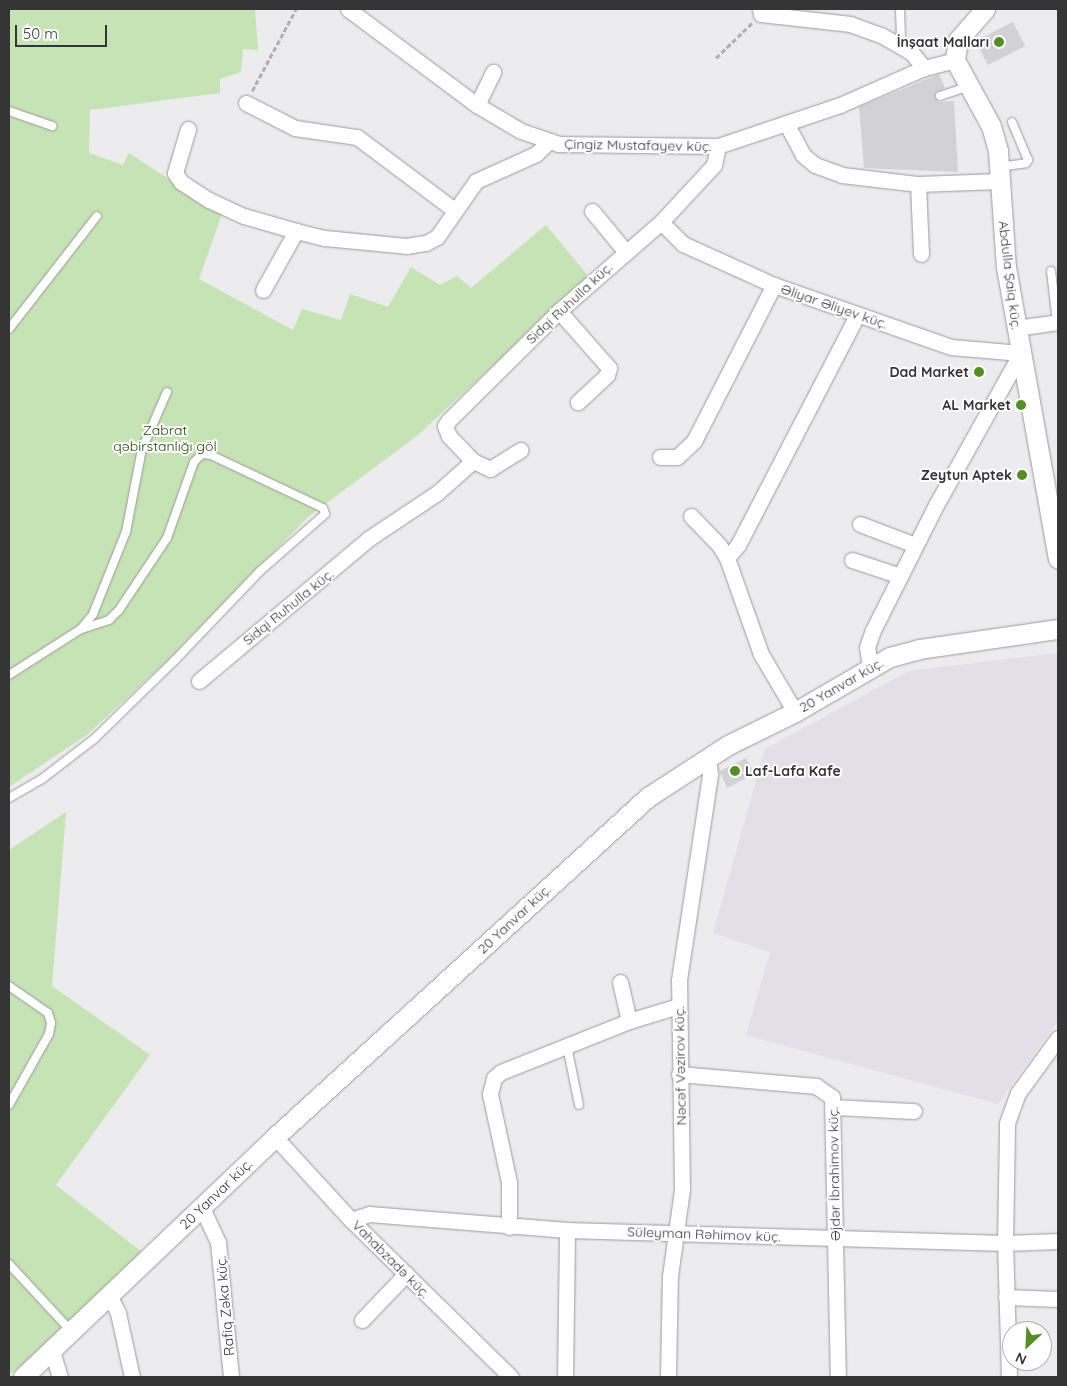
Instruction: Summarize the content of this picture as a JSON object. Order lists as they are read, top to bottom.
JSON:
{
  "streets": {
    "street": [
      "Çingiz Mustafayev küç.",
      "Abdulla Şaiq küç.",
      "Sidqi Ruhulla küç.",
      "Əliyar Əliyev küç.",
      "20 Yanvar küç.",
      "Nəcəf Vəzirov küç.",
      "Əjdər İbrahimov küç.",
      "Süleyman Rəhimov küç.",
      "Vahabzadə küç.",
      "Rafiq Zəka küç."
    ]
  },
  "crossings": [
    ["Çingiz Mustafayev küç.", "Abdulla Şaiq küç."],
    ["Çingiz Mustafayev küç.", "Sidqi Ruhulla küç."],
    ["Abdulla Şaiq küç.", "Əliyar Əliyev küç."],
    ["Sidqi Ruhulla küç.", "Əliyar Əliyev küç."],
    ["20 Yanvar küç.", "Nəcəf Vəzirov küç."],
    ["20 Yanvar küç.", "Vahabzadə küç."],
    ["20 Yanvar küç.", "Rafiq Zəka küç."],
    ["Nəcəf Vəzirov küç.", "Əjdər İbrahimov küç."],
    ["Nəcəf Vəzirov küç.", "Süleyman Rəhimov küç."],
    ["Əjdər İbrahimov küç.", "Süleyman Rəhimov küç."],
    ["Süleyman Rəhimov küç.", "Vahabzadə küç."]
  ],
  "parks": ["Zabrat qəbirstanlığı göl"],
  "places": [
    "İnşaat Malları",
    "Dad Market",
    "AL Market",
    "Zeytun Aptek",
    "Laf-Lafa Kafe"
  ],
  "scale_bar": "50 m",
  "north": "bottom left"
}
